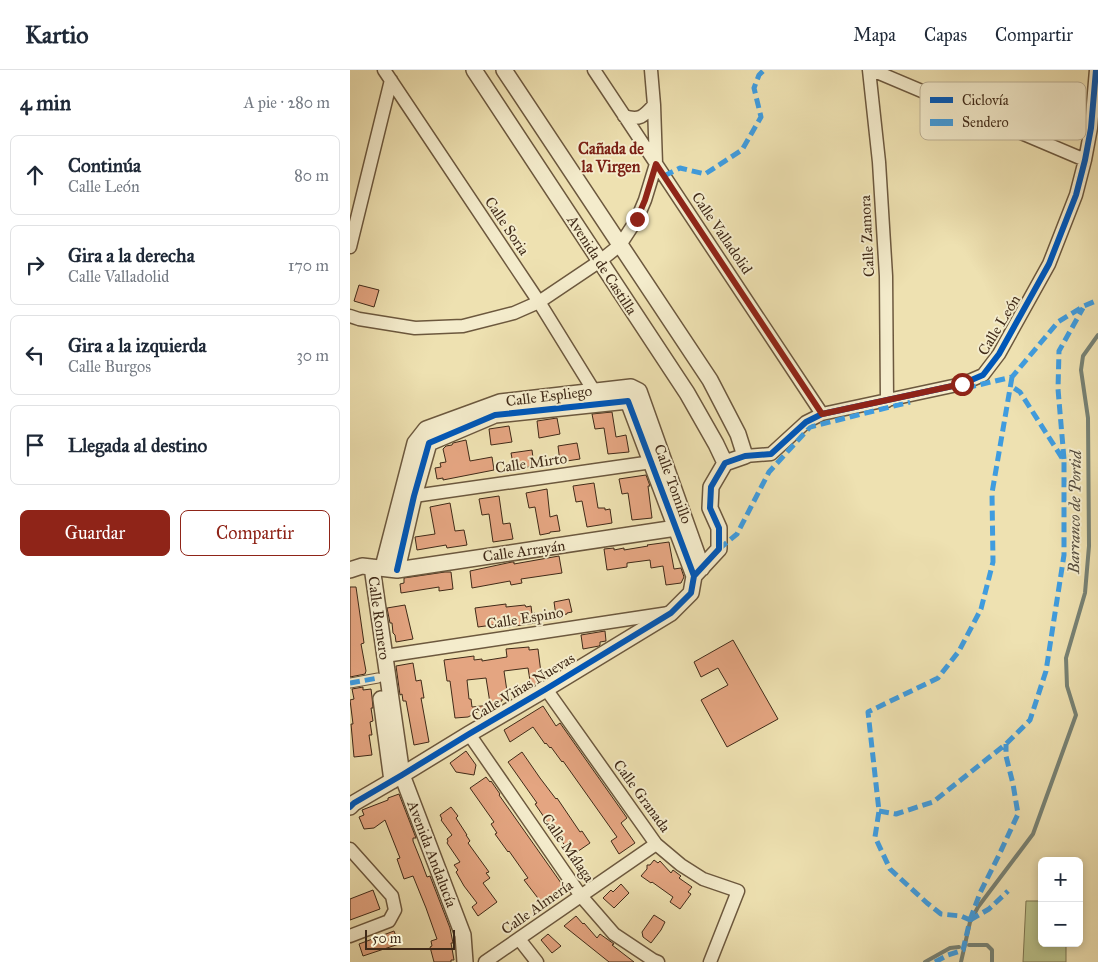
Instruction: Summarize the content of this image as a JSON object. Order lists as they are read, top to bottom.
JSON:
{
  "streets": {
    "street": [
      "Calle Soria",
      "Calle Valladolid",
      "Calle Zamora",
      "Avenida de Castilla",
      "Calle León",
      "Calle Espliego",
      "Calle Mirto",
      "Calle Tomillo",
      "Calle Arrayán",
      "Calle Romero",
      "Calle Espino",
      "Calle Viñas Nuevas",
      "Calle Granada",
      "Calle Málaga",
      "Avenida Andalucía",
      "Calle Almería"
    ]
  },
  "crossings": [
    ["Calle Soria", "Calle Espliego"],
    ["Calle Valladolid", "Calle León"],
    ["Calle Zamora", "Calle León"],
    ["Avenida de Castilla", "Calle León"],
    ["Calle Espliego", "Calle Mirto"],
    ["Calle Espliego", "Calle Tomillo"],
    ["Calle Espliego", "Calle Arrayán"],
    ["Calle Espliego", "Calle Romero"],
    ["Calle Mirto", "Calle Tomillo"],
    ["Calle Tomillo", "Calle Arrayán"],
    ["Calle Tomillo", "Calle Viñas Nuevas"],
    ["Calle Arrayán", "Calle Romero"],
    ["Calle Romero", "Calle Espino"],
    ["Calle Romero", "Calle Viñas Nuevas"],
    ["Calle Romero", "Avenida Andalucía"],
    ["Calle Espino", "Calle Viñas Nuevas"],
    ["Calle Viñas Nuevas", "Calle Granada"],
    ["Calle Viñas Nuevas", "Calle Málaga"],
    ["Calle Viñas Nuevas", "Avenida Andalucía"],
    ["Calle Granada", "Calle Almería"],
    ["Calle Málaga", "Calle Almería"]
  ],
  "districts": ["Cañada de la Virgen"],
  "water": ["Barranco de Portid"],
  "legend": ["Ciclovía", "Sendero"],
  "scale_bar": "50 m",
  "page": {
    "header": "Kartio",
    "nav": ["Mapa", "Capas", "Compartir"],
    "heading": ["4 min", "A pie · 280 m"],
    "list": [
      ["Continúa", "Calle León", "80 m"],
      ["Gira a la derecha", "Calle Valladolid", "170 m"],
      ["Gira a la izquierda", "Calle Burgos", "30 m"],
      "Llegada al destino"
    ],
    "buttons": ["Guardar", "Compartir"],
    "map_buttons": ["+", "−"],
    "scale": "50 m"
  }
}
